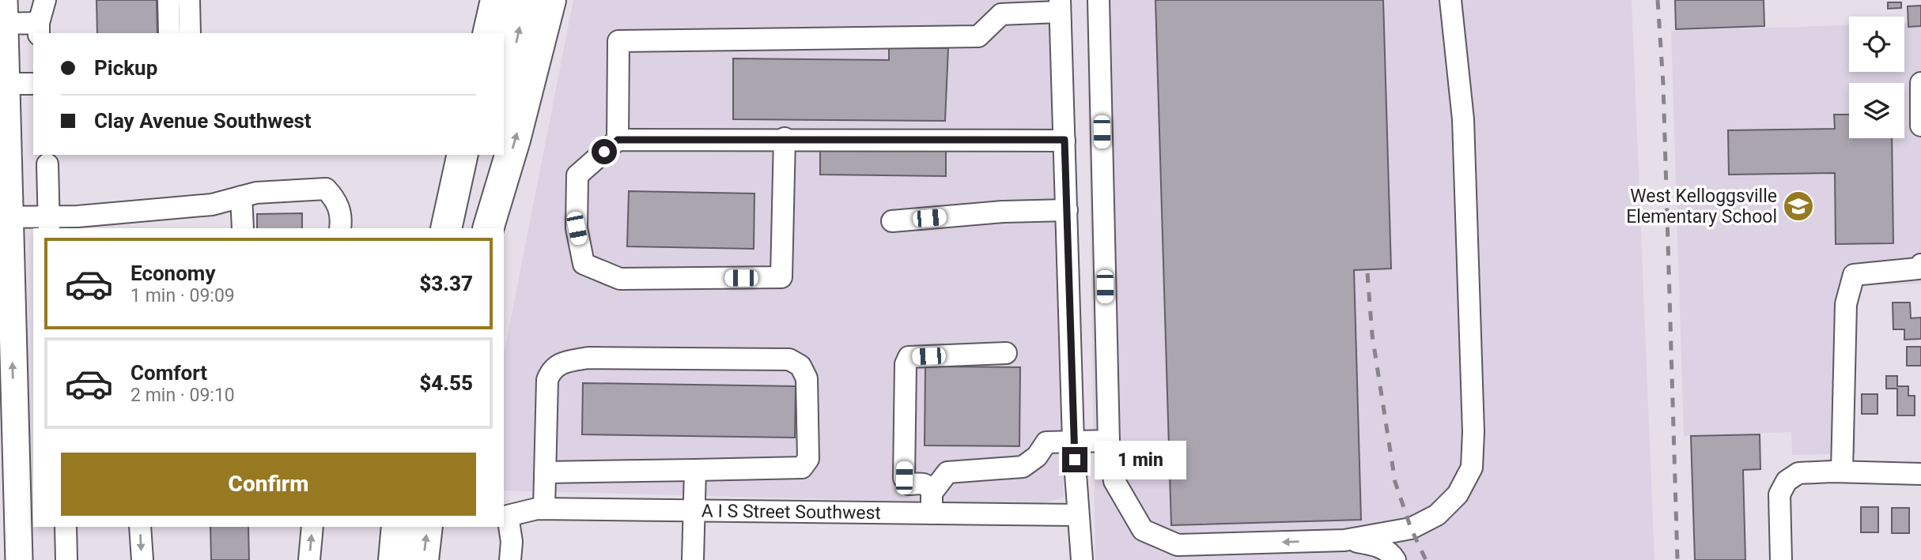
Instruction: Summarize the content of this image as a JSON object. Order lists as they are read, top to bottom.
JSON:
{
  "streets": {
    "street": ["A I S Street Southwest"]
  },
  "places": {
    "school or university": ["West Kelloggsville Elementary School"]
  },
  "page": {
    "banner": ["Pickup", "Clay Avenue Southwest"],
    "list": [
      {
        "name": "Economy",
        "note": "1 min · 09:09",
        "value": "$3.37"
      },
      {
        "name": "Comfort",
        "note": "2 min · 09:10",
        "value": "$4.55"
      }
    ],
    "bubble": "1 min",
    "buttons": "Confirm"
  }
}
